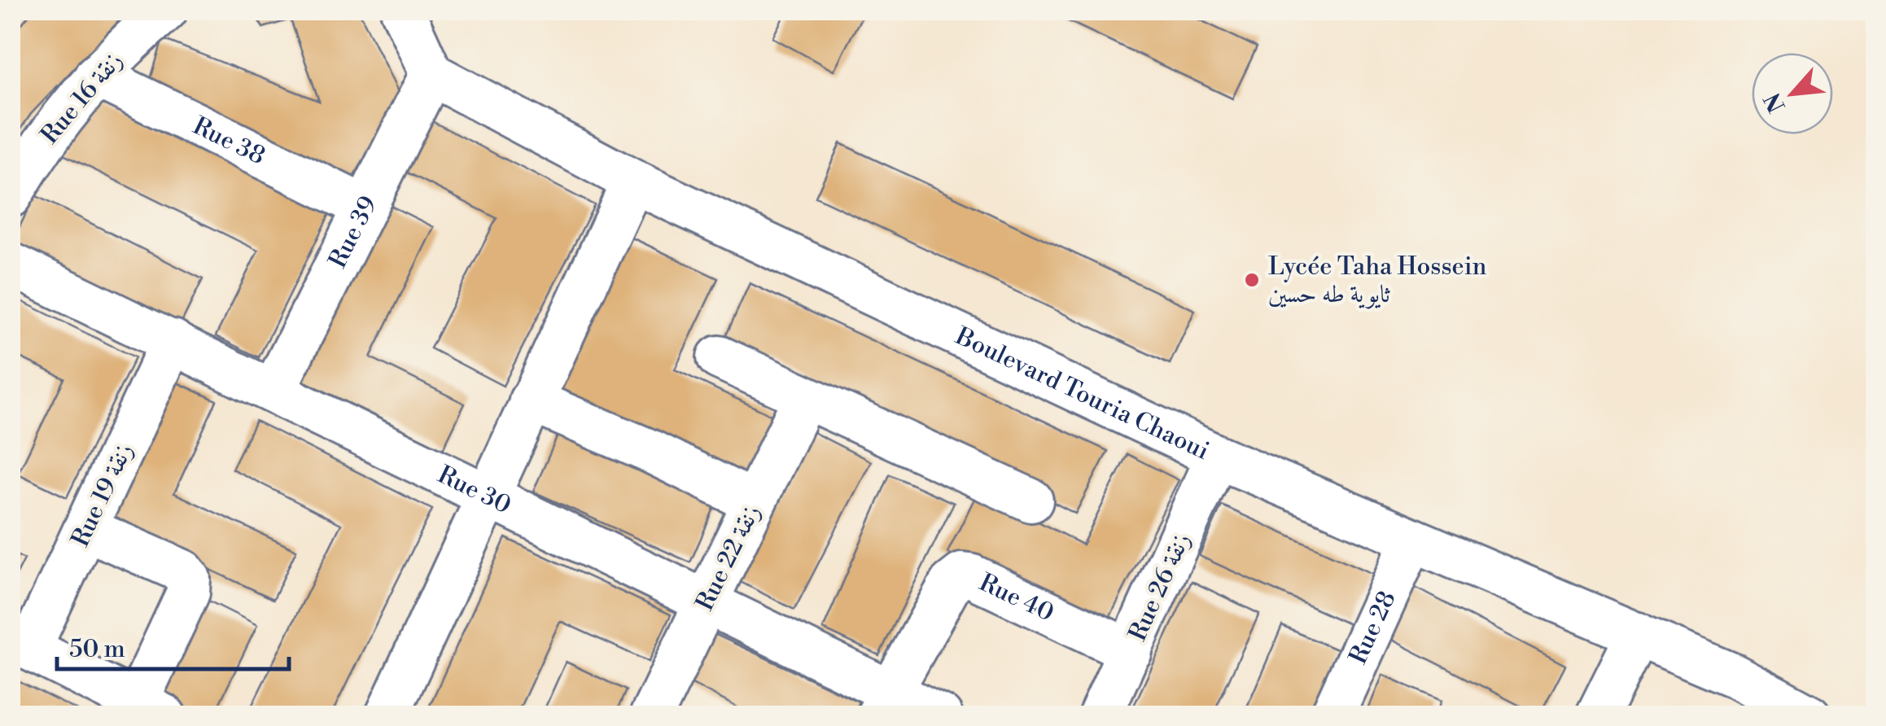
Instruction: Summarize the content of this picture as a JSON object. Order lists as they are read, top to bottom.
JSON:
{
  "streets": {
    "street": [
      "Rue 16 زنقة",
      "Rue 38",
      "Rue 39",
      "Boulevard Touria Chaoui",
      "Rue 30",
      "Rue 19 زنقة",
      "Rue 22 زنقة",
      "Rue 26 زنقة",
      "Rue 40",
      "Rue 28"
    ]
  },
  "crossings": [
    ["Rue 16 زنقة", "Rue 38"],
    ["Rue 38", "Rue 39"],
    ["Rue 39", "Boulevard Touria Chaoui"],
    ["Rue 39", "Rue 30"],
    ["Boulevard Touria Chaoui", "Rue 26 زنقة"],
    ["Boulevard Touria Chaoui", "Rue 28"],
    ["Rue 30", "Rue 19 زنقة"],
    ["Rue 30", "Rue 22 زنقة"],
    ["Rue 30", "Rue 40"],
    ["Rue 26 زنقة", "Rue 40"]
  ],
  "places": ["Lycée Taha Hossein ثايوية طه حسين"],
  "scale_bar": "50 m",
  "north": "bottom left"
}
